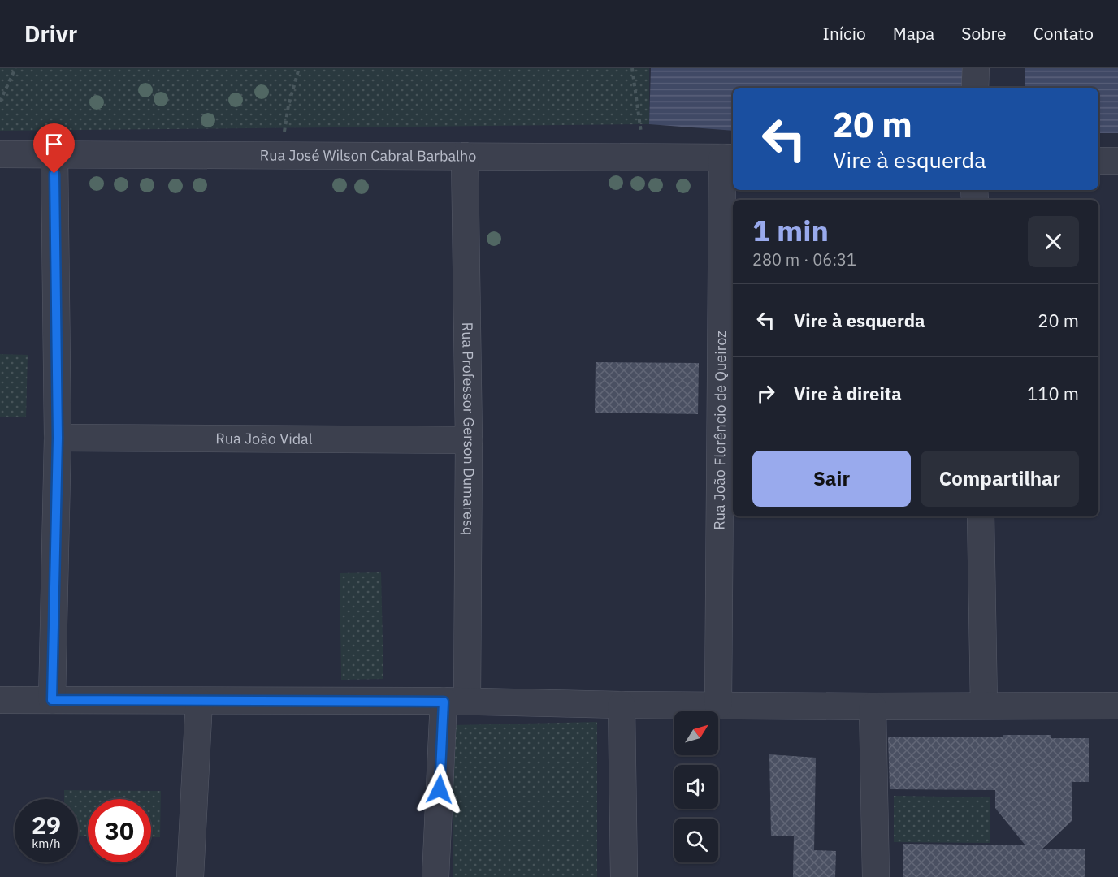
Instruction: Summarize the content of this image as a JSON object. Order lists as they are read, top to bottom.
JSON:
{
  "streets": {
    "street": [
      "Rua José Wilson Cabral Barbalho",
      "Rua Professor Gerson Dumaresq",
      "Rua João Florêncio de Queiroz",
      "Rua João Vidal"
    ]
  },
  "crossings": [
    ["Rua José Wilson Cabral Barbalho", "Rua Professor Gerson Dumaresq"],
    ["Rua José Wilson Cabral Barbalho", "Rua João Florêncio de Queiroz"],
    ["Rua Professor Gerson Dumaresq", "Rua João Vidal"]
  ],
  "north": "top right",
  "page": {
    "header": "Drivr",
    "nav": [
      "Início",
      "Mapa",
      "Sobre",
      "Contato"
    ],
    "turn": ["20 m", "Vire à esquerda"],
    "heading": ["1 min", "280 m · 06:31"],
    "list": [
      {
        "name": "Vire à esquerda",
        "value": "20 m"
      },
      {
        "name": "Vire à direita",
        "value": "110 m"
      }
    ],
    "buttons": ["Sair", "Compartilhar"],
    "speed": "29 km/h",
    "limit": "30"
  }
}
